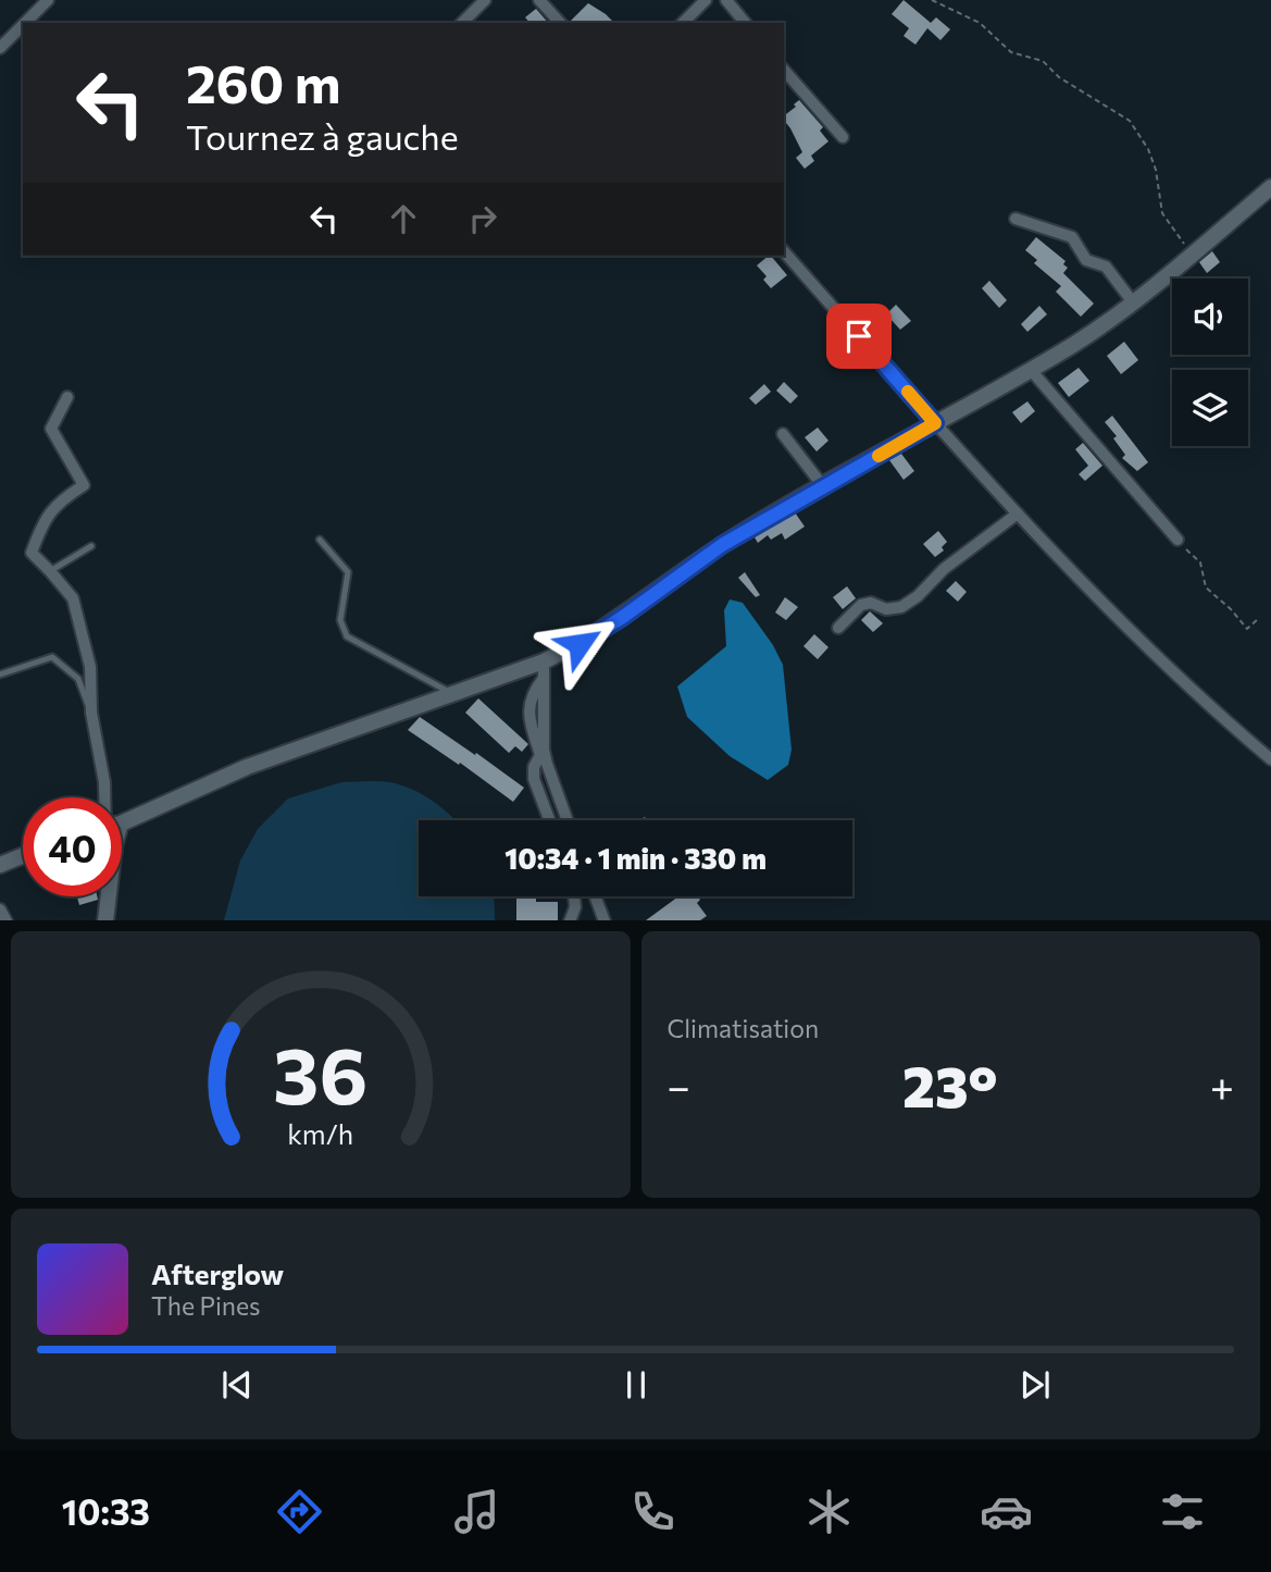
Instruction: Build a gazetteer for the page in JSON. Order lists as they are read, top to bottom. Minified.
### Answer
{"page":{"turn":["260 m","Tournez à gauche"],"limit":"40","trip":"10:34 · 1 min · 330 m","tile":"Climatisation","heat":["−","23°","+"],"song":["Afterglow","The Pines"],"tabs":"10:33","gauge":["36","km/h"]}}
